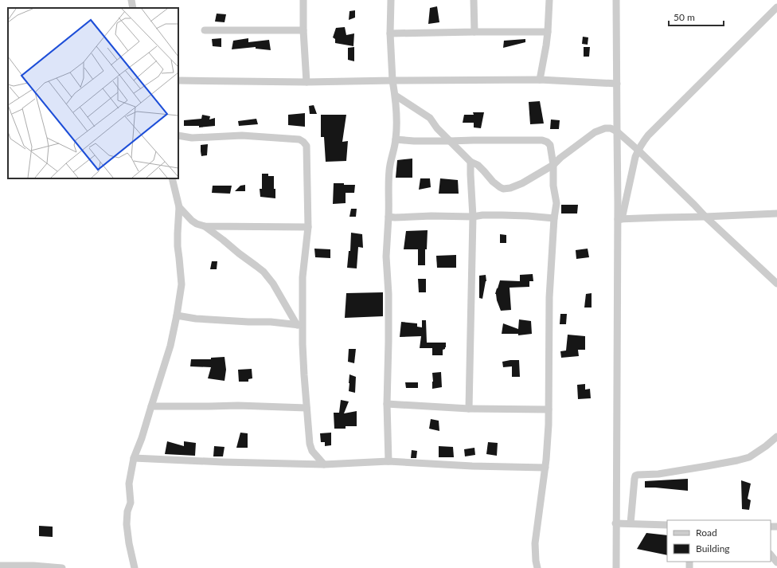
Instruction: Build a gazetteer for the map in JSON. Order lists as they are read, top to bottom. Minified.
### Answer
{"legend":["Road","Building"],"scale_bar":"50 m"}
